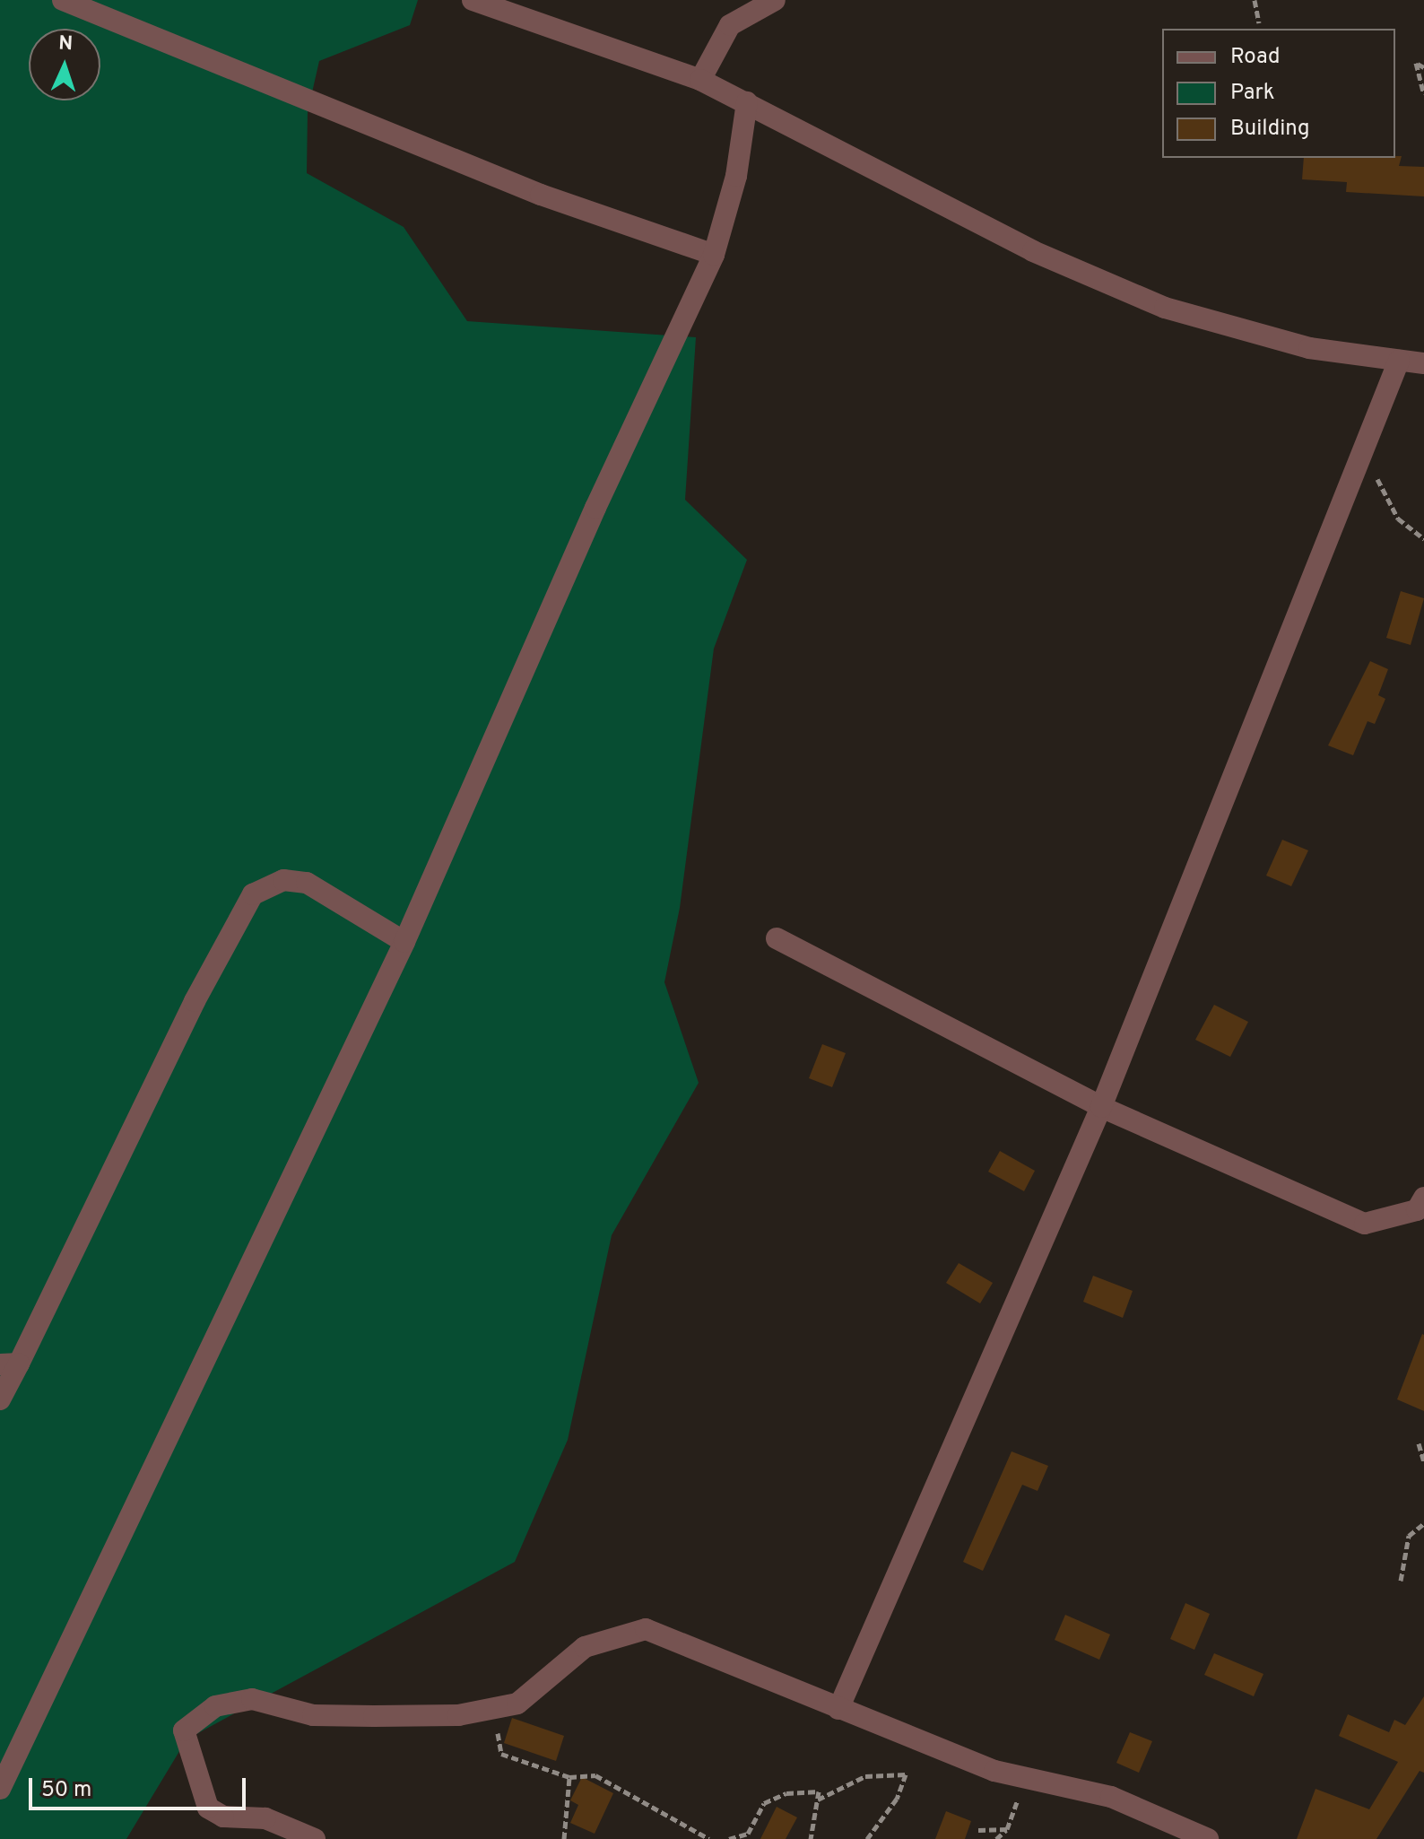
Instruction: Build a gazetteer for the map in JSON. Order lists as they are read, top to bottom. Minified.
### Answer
{"legend":["Road","Park","Building"],"scale_bar":"50 m","north":"top"}
